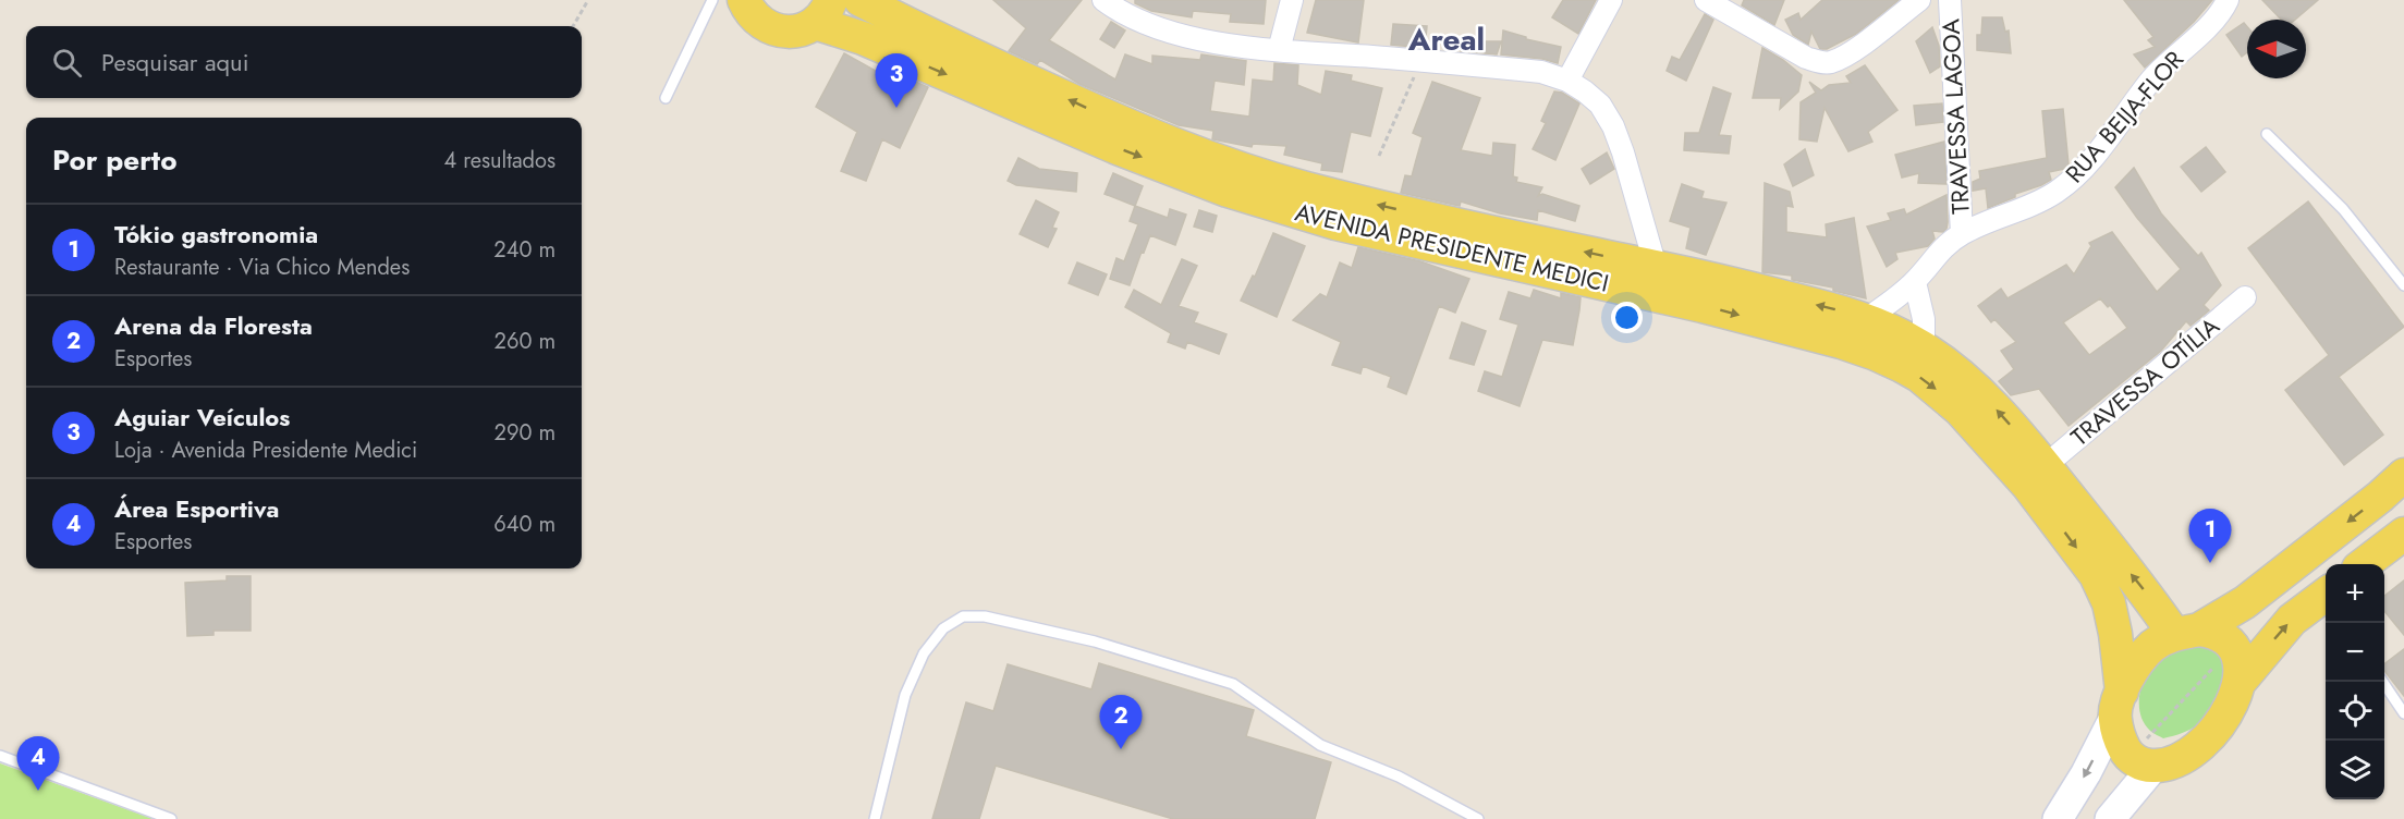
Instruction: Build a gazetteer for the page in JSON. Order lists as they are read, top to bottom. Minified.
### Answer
{"streets":{"main road":["AVENIDA PRESIDENTE MEDICI"],"street":["TRAVESSA LAGOA","RUA BEIJA-FLOR","TRAVESSA OTÍLIA"]},"crossings":[["TRAVESSA LAGOA","RUA BEIJA-FLOR"],["RUA BEIJA-FLOR","AVENIDA PRESIDENTE MEDICI"],["AVENIDA PRESIDENTE MEDICI","TRAVESSA OTÍLIA"]],"districts":["Areal"],"north":"left","page":{"search":"Pesquisar aqui","pins":["3","1","2","4"],"heading":["Por perto","4 resultados"],"list":[{"mark":"1","name":"Tókio gastronomia","note":"Restaurante · Via Chico Mendes","value":"240 m"},{"mark":"2","name":"Arena da Floresta","note":"Esportes","value":"260 m"},{"mark":"3","name":"Aguiar Veículos","note":"Loja · Avenida Presidente Medici","value":"290 m"},{"mark":"4","name":"Área Esportiva","note":"Esportes","value":"640 m"}],"map_buttons":["+","−"]}}
